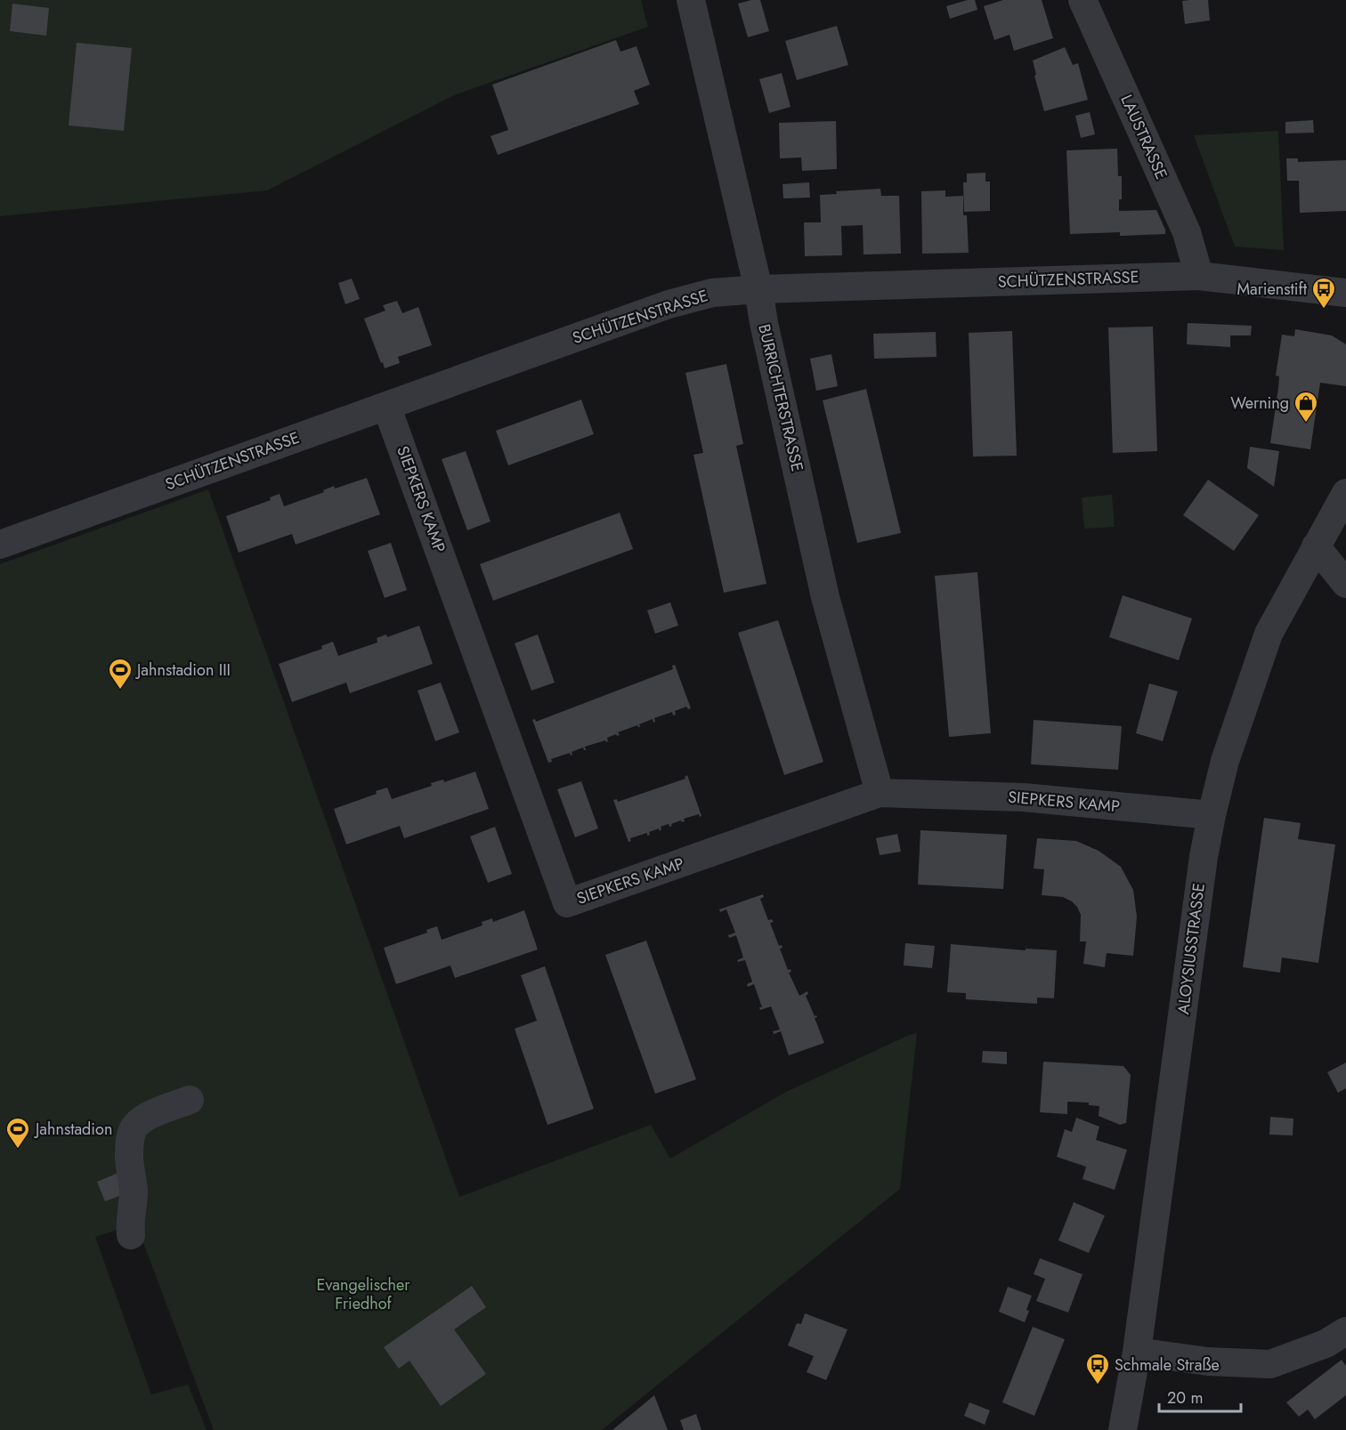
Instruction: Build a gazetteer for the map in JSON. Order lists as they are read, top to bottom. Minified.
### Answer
{"streets":{"street":["LAUSTRASSE","SCHÜTZENSTRASSE","BURRICHTERSTRASSE","SIEPKERS KAMP","ALOYSIUSSTRASSE"]},"crossings":[["LAUSTRASSE","SCHÜTZENSTRASSE"],["SCHÜTZENSTRASSE","BURRICHTERSTRASSE"],["SCHÜTZENSTRASSE","SIEPKERS KAMP"],["BURRICHTERSTRASSE","SIEPKERS KAMP"],["SIEPKERS KAMP","ALOYSIUSSTRASSE"]],"parks":["Evangelischer Friedhof"],"places":{"bus stop":["Marienstift","Schmale Straße"],"shop":["Werning"],"sports":["Jahnstadion III","Jahnstadion"]},"scale_bar":"20 m"}
